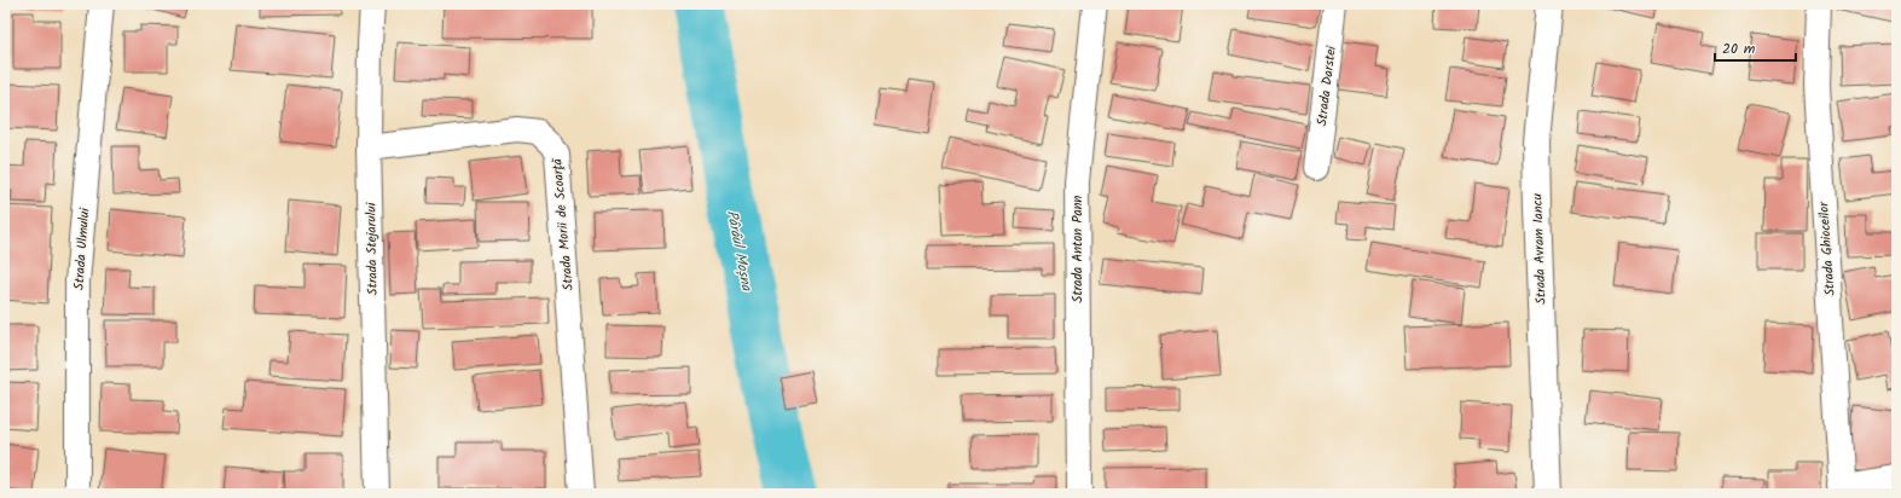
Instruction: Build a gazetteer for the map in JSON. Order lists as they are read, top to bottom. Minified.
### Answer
{"streets":{"main road":["Strada Avram Iancu"],"street":["Strada Darstei","Strada Morii de Scoarţă","Strada Ulmului","Strada Stejarului","Strada Anton Pann","Strada Ghioceilor"]},"crossings":[["Strada Morii de Scoarţă","Strada Stejarului"]],"water":["Pârâul Moșna"],"scale_bar":"20 m"}
